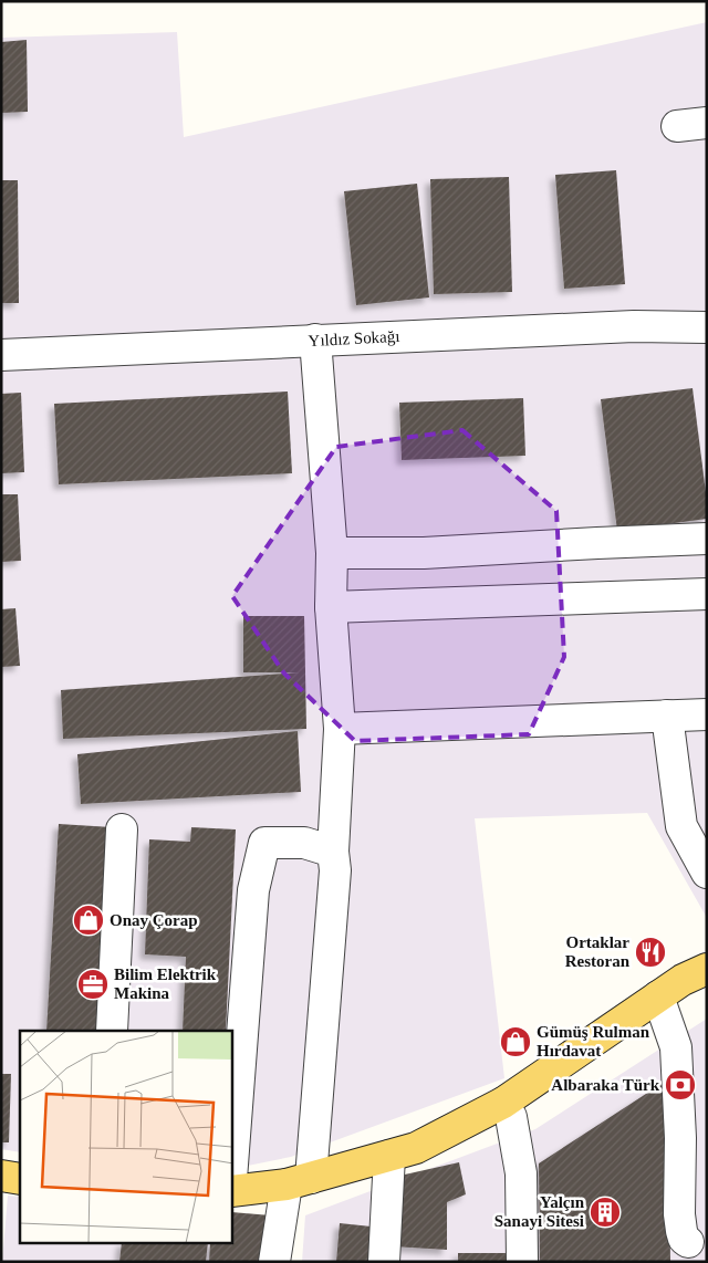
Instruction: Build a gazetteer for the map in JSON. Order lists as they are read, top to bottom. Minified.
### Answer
{"streets":{"street":["Yıldız Sokağı"]},"places":{"shop":["Onay Çorap","Gümüş Rulman Hırdavat"],"restaurant":["Ortaklar Restoran"],"office":["Bilim Elektrik Makina"],"bank":["Albaraka Türk"],"building":["Yalçın Sanayi Sitesi"]}}
